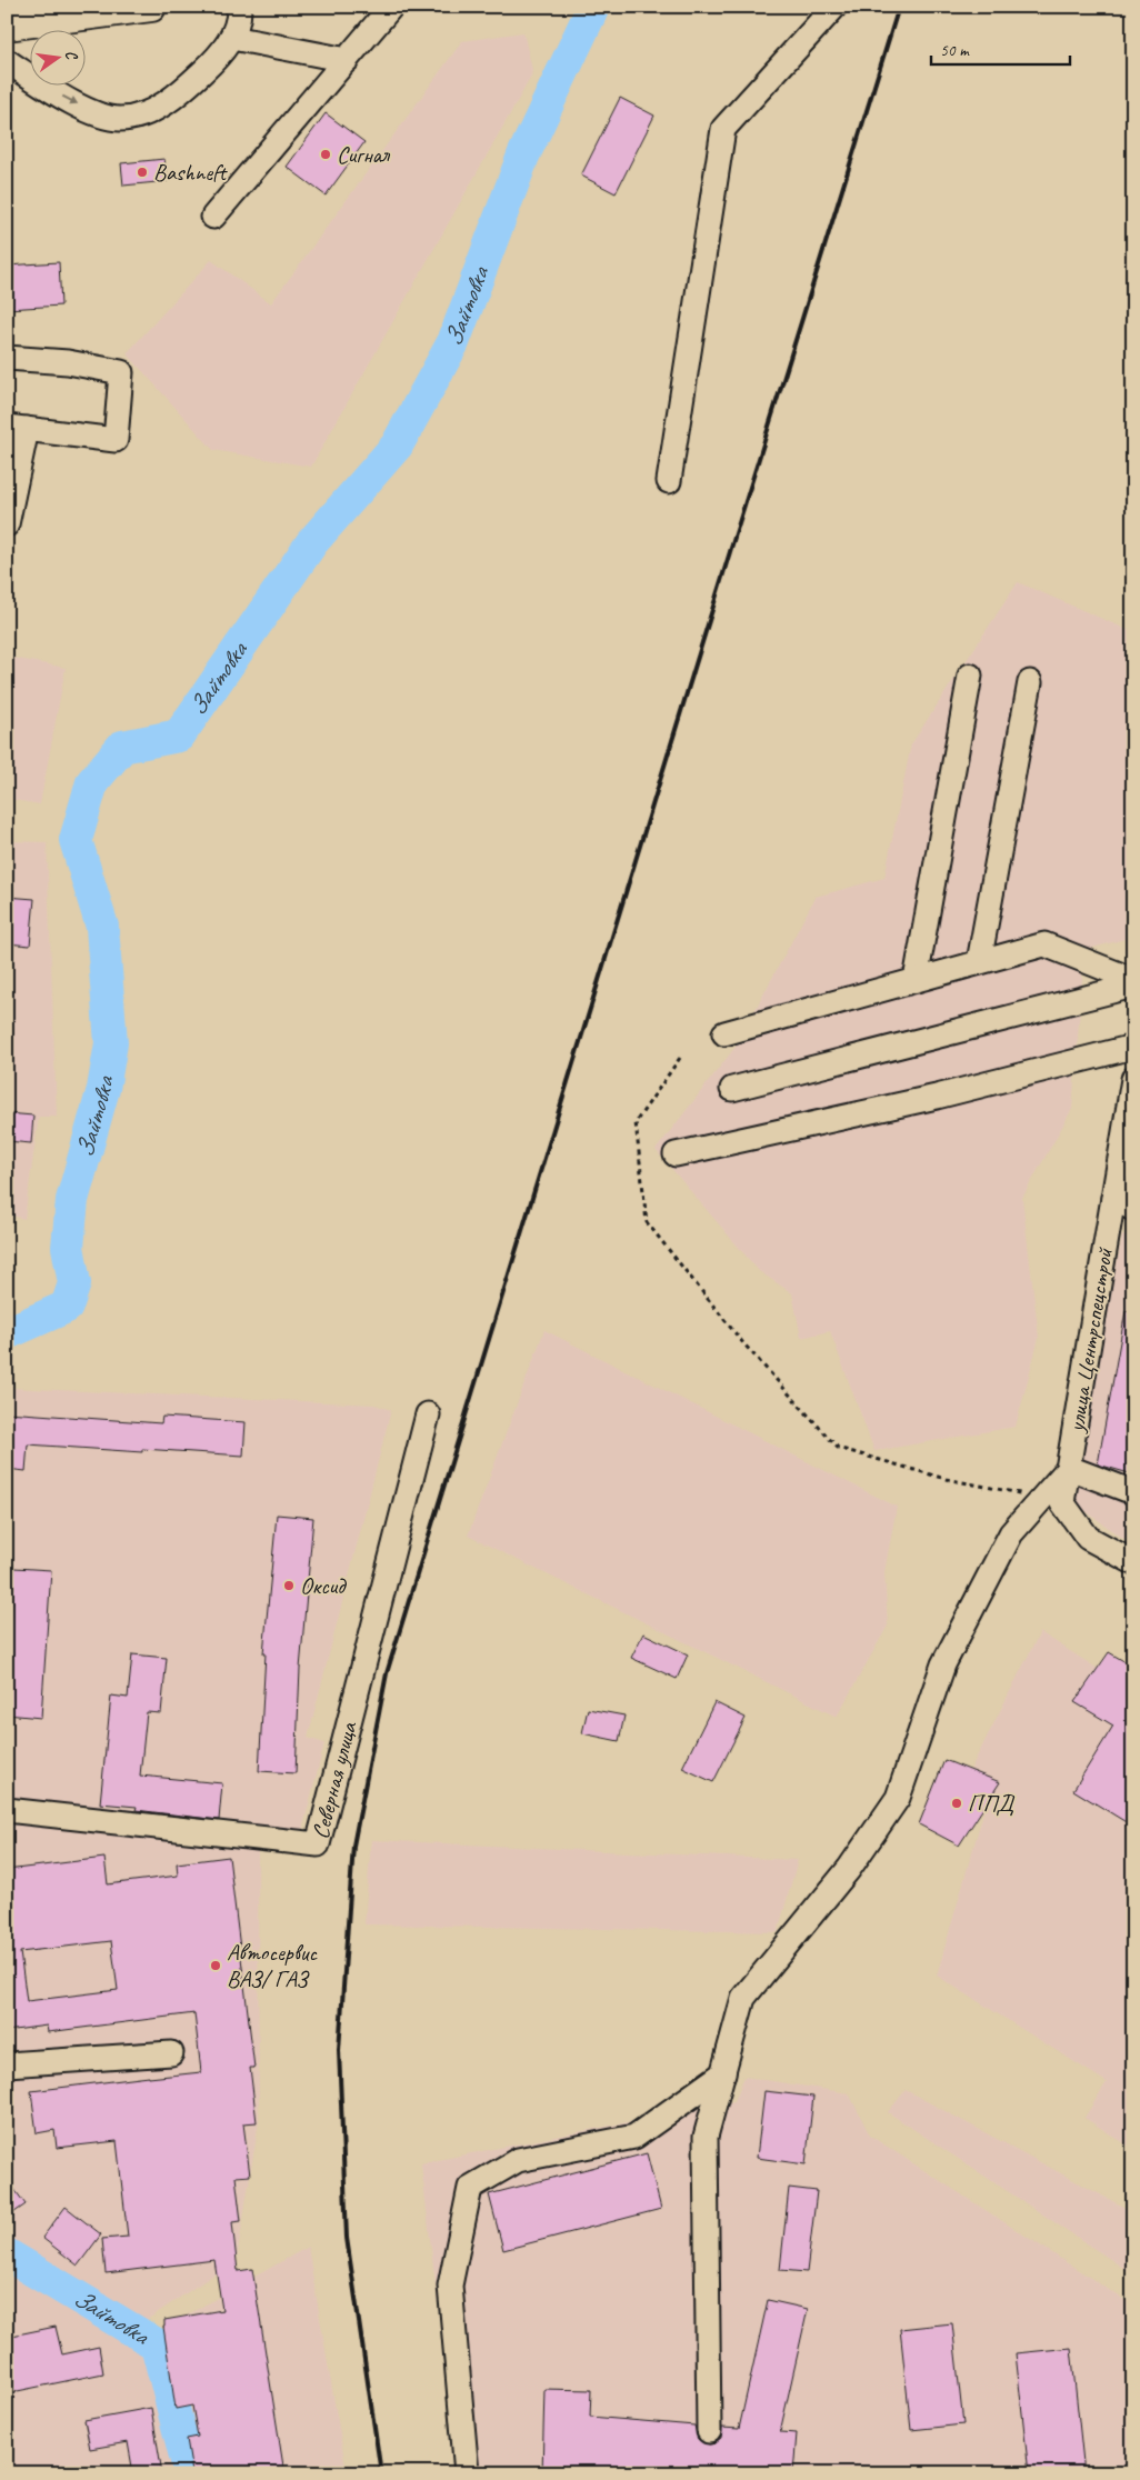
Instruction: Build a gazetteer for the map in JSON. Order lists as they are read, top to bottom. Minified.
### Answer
{"streets":{"street":["улица Центрспецстрой","Северная улица"]},"water":["Зайтовка"],"places":["Сигнал","Bashneft","Оксид","ППД","Автосервис ВАЗ/ ГАЗ"],"scale_bar":"50 m","north":"right"}
